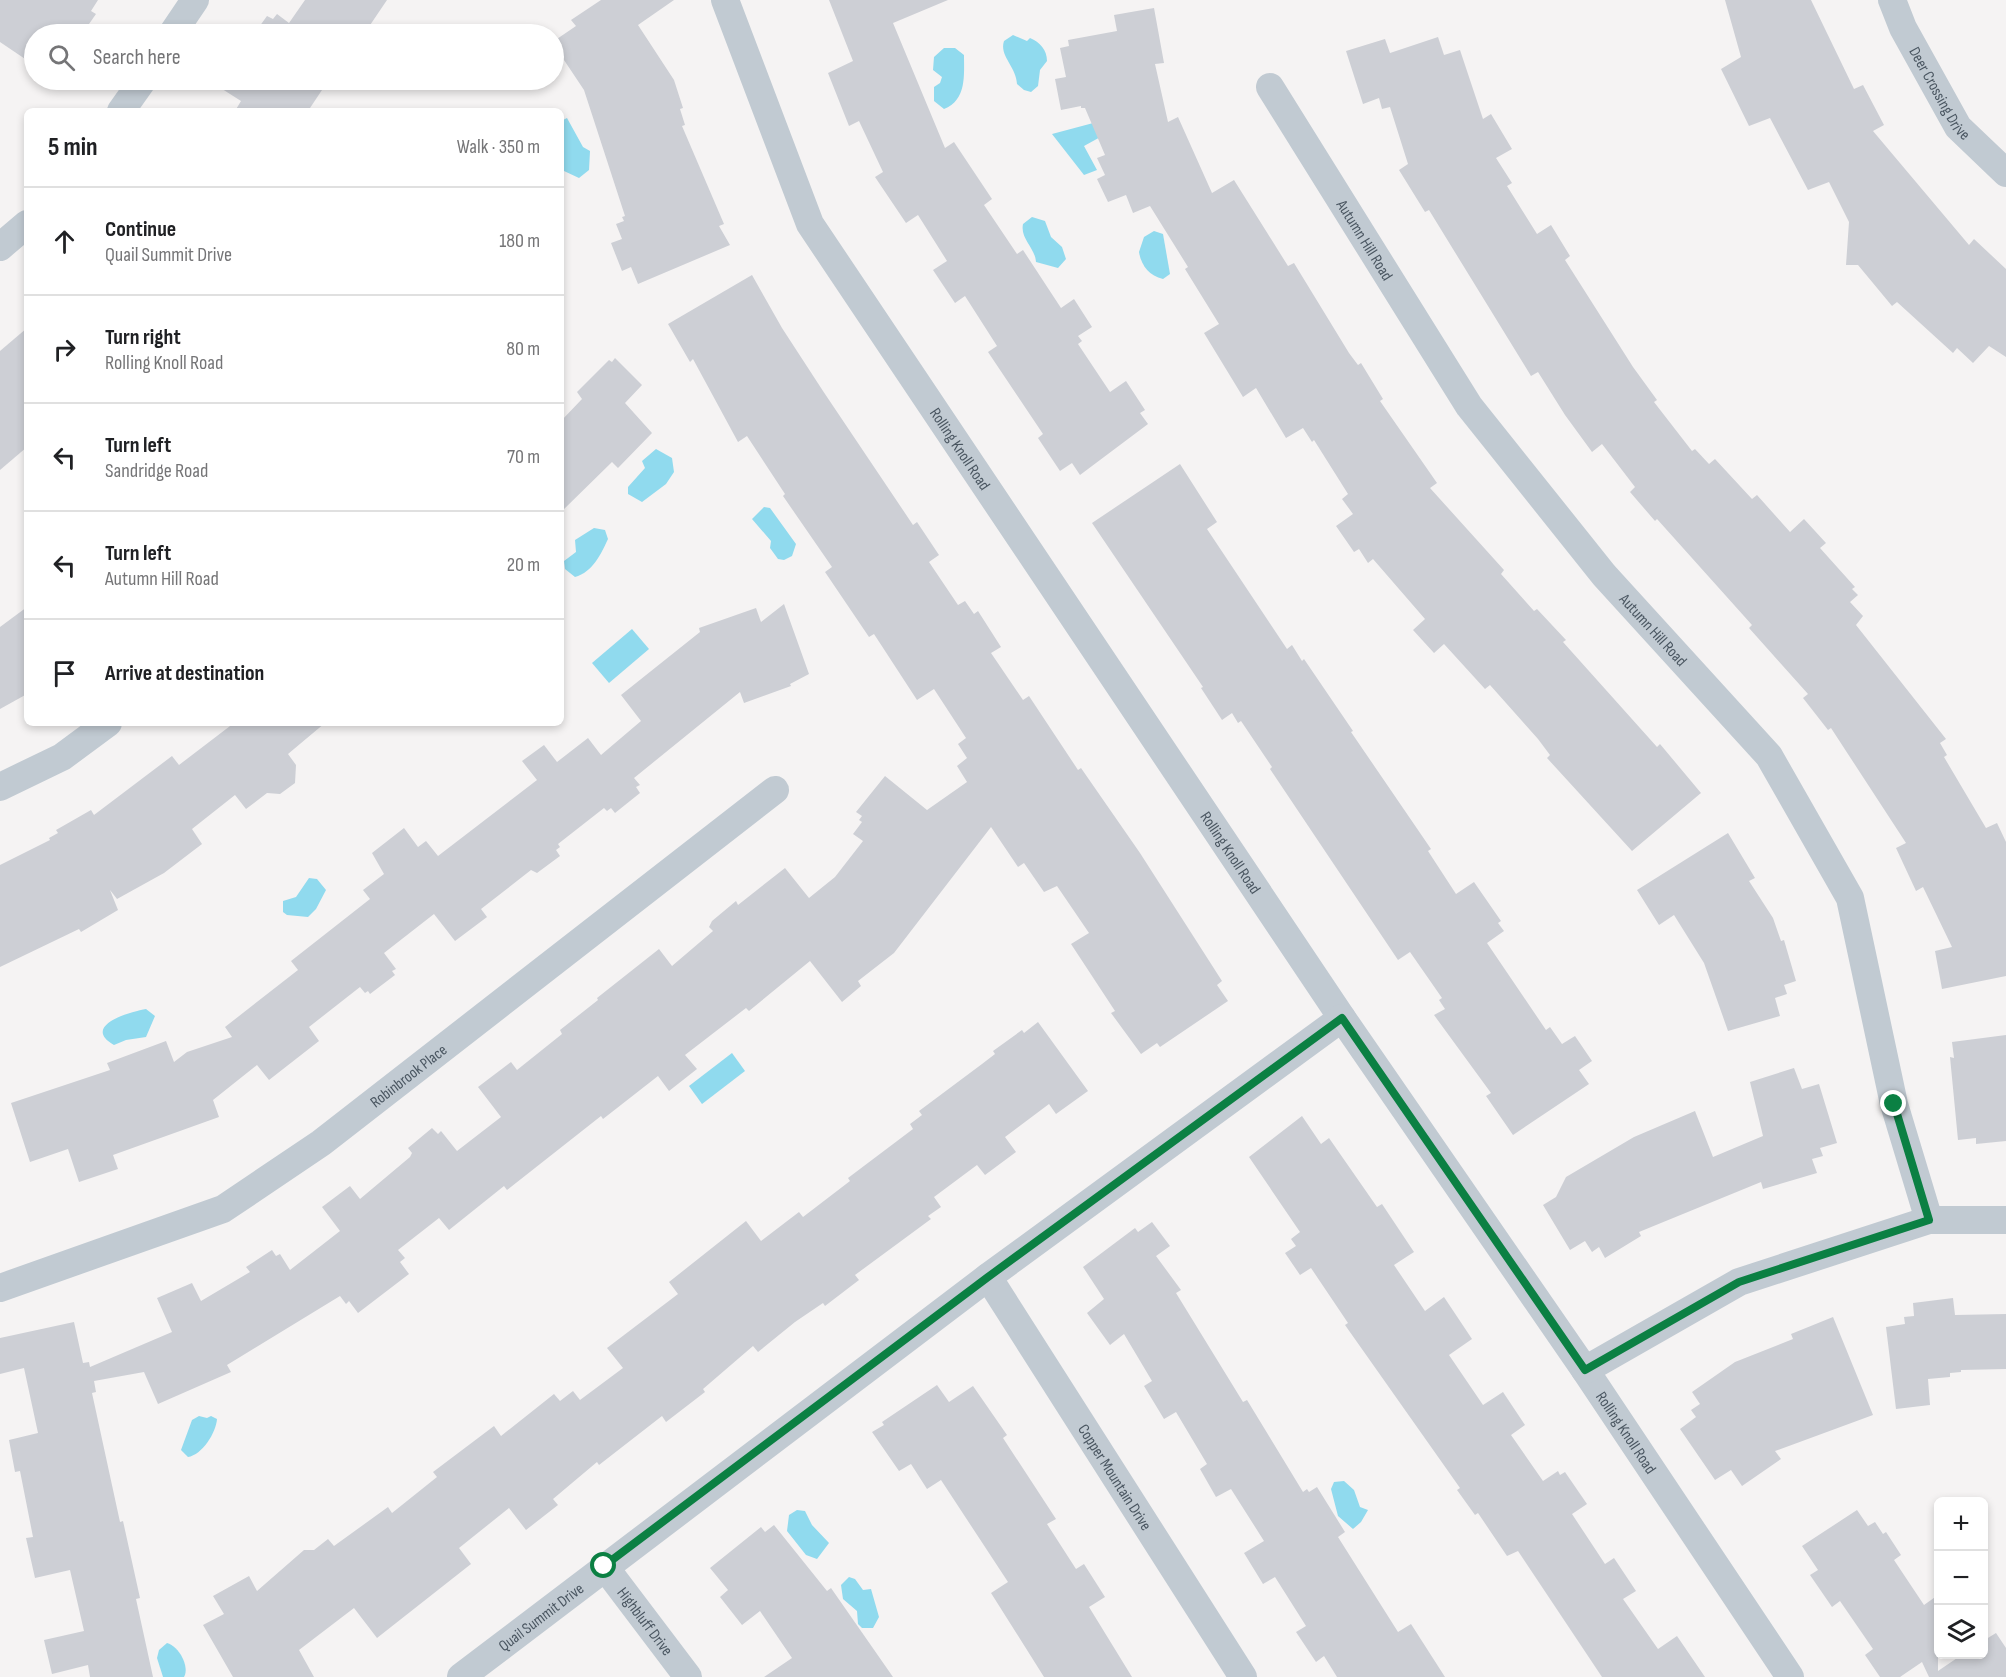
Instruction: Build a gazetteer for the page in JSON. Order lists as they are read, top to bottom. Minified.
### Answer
{"streets":{"street":["Deer Crossing Drive","Autumn Hill Road","Rolling Knoll Road","Robinbrook Place","Copper Mountain Drive","Quail Summit Drive","Highbluff Drive"]},"crossings":[["Rolling Knoll Road","Quail Summit Drive"],["Copper Mountain Drive","Quail Summit Drive"],["Quail Summit Drive","Highbluff Drive"]],"page":{"search":"Search here","heading":["5 min","Walk · 350 m"],"list":[["Continue","Quail Summit Drive","180 m"],["Turn right","Rolling Knoll Road","80 m"],["Turn left","Sandridge Road","70 m"],["Turn left","Autumn Hill Road","20 m"],"Arrive at destination"],"map_buttons":["+","−"]}}
